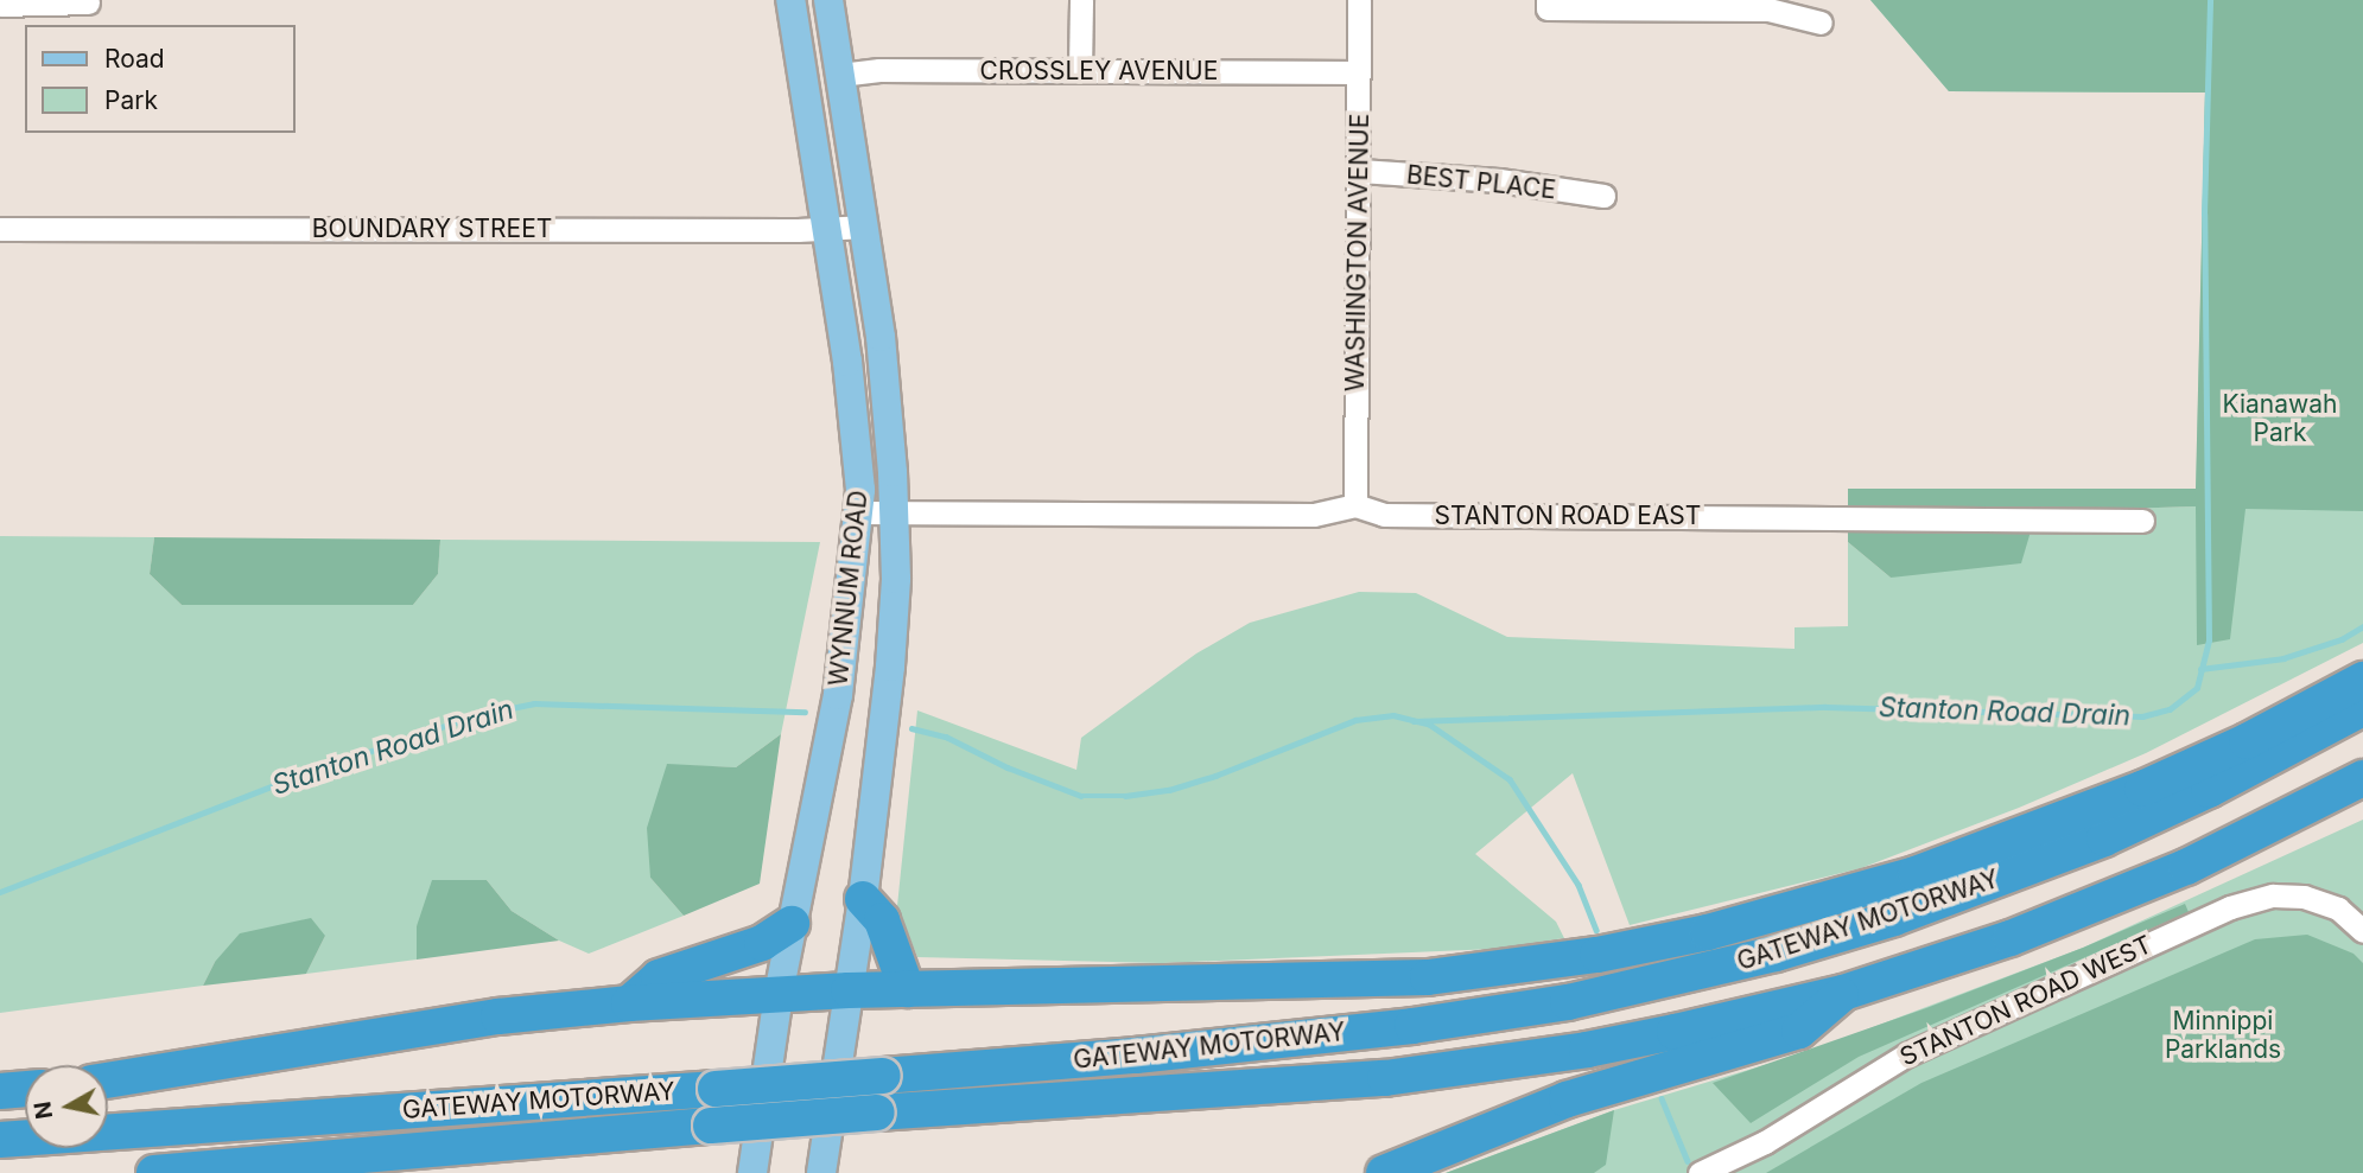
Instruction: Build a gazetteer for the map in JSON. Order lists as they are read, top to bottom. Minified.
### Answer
{"streets":{"highway":["GATEWAY MOTORWAY"],"main road":["WYNNUM ROAD"],"street":["CROSSLEY AVENUE","BEST PLACE","BOUNDARY STREET","WASHINGTON AVENUE","STANTON ROAD EAST","STANTON ROAD WEST"]},"crossings":[["CROSSLEY AVENUE","WASHINGTON AVENUE"],["CROSSLEY AVENUE","WYNNUM ROAD"],["BEST PLACE","WASHINGTON AVENUE"],["BOUNDARY STREET","WYNNUM ROAD"],["WASHINGTON AVENUE","STANTON ROAD EAST"],["STANTON ROAD EAST","WYNNUM ROAD"]],"water":["Stanton Road Drain"],"parks":["Kianawah Park","Minnippi Parklands"],"legend":["Road","Park"],"north":"left"}
